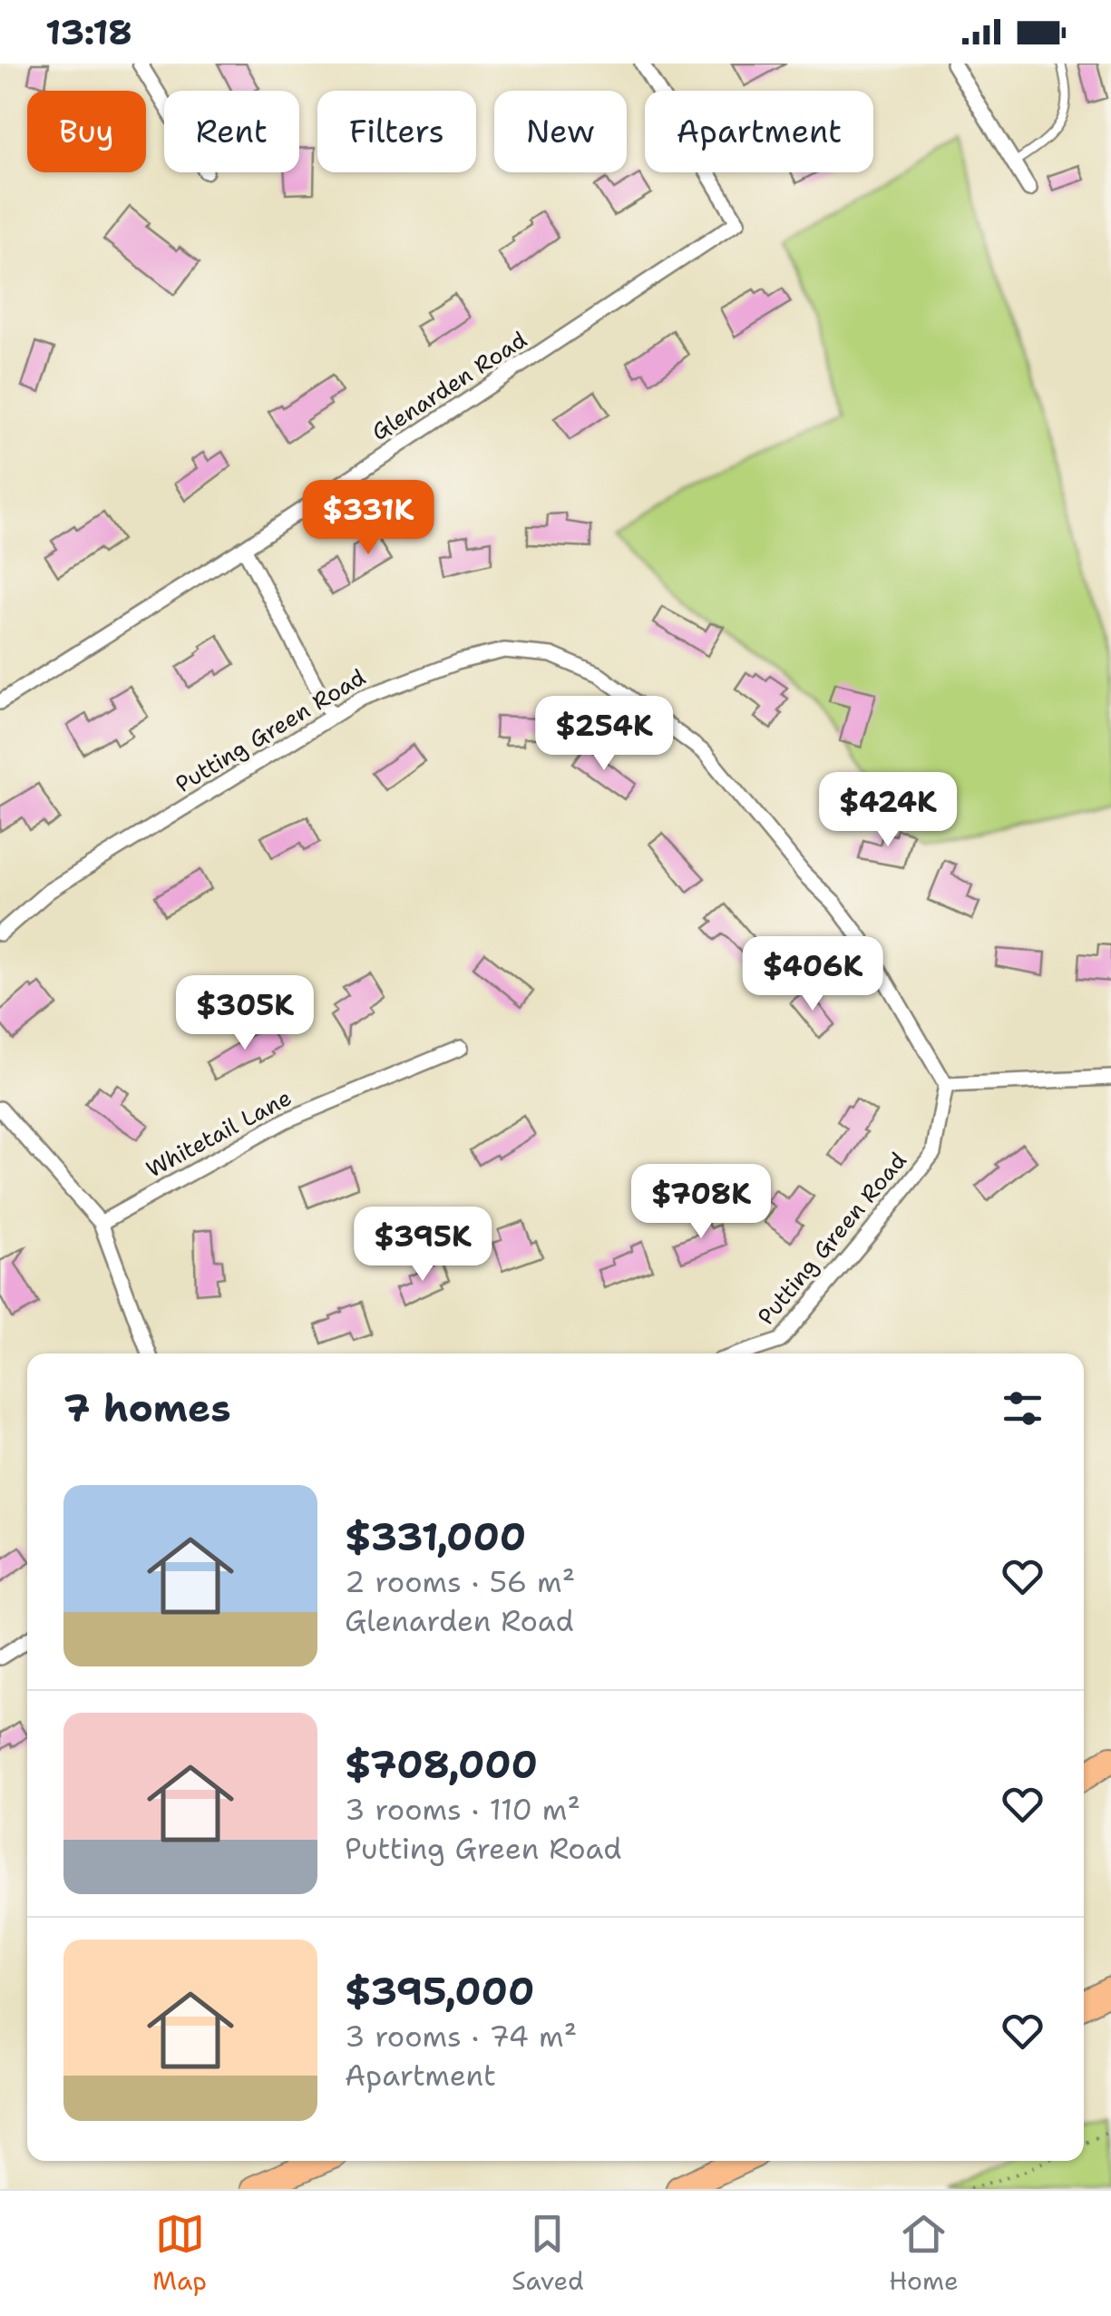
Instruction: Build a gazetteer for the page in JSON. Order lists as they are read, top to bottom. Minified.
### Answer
{"streets":{"street":["Glenarden Road","Putting Green Road","Whitetail Lane"]},"page":{"status":"13:18","chip":["Buy","Rent","Filters","New","Apartment"],"price":["$331K","$254K","$424K","$406K","$305K","$708K","$395K"],"heading":"7 homes","list":[{"name":"$331,000","note":"2 rooms · 56 m² · Glenarden Road"},{"name":"$708,000","note":"3 rooms · 110 m² · Putting Green Road"},{"name":"$395,000","note":"3 rooms · 74 m² · Apartment"}],"tabs":["Map","Saved","Home"]}}
